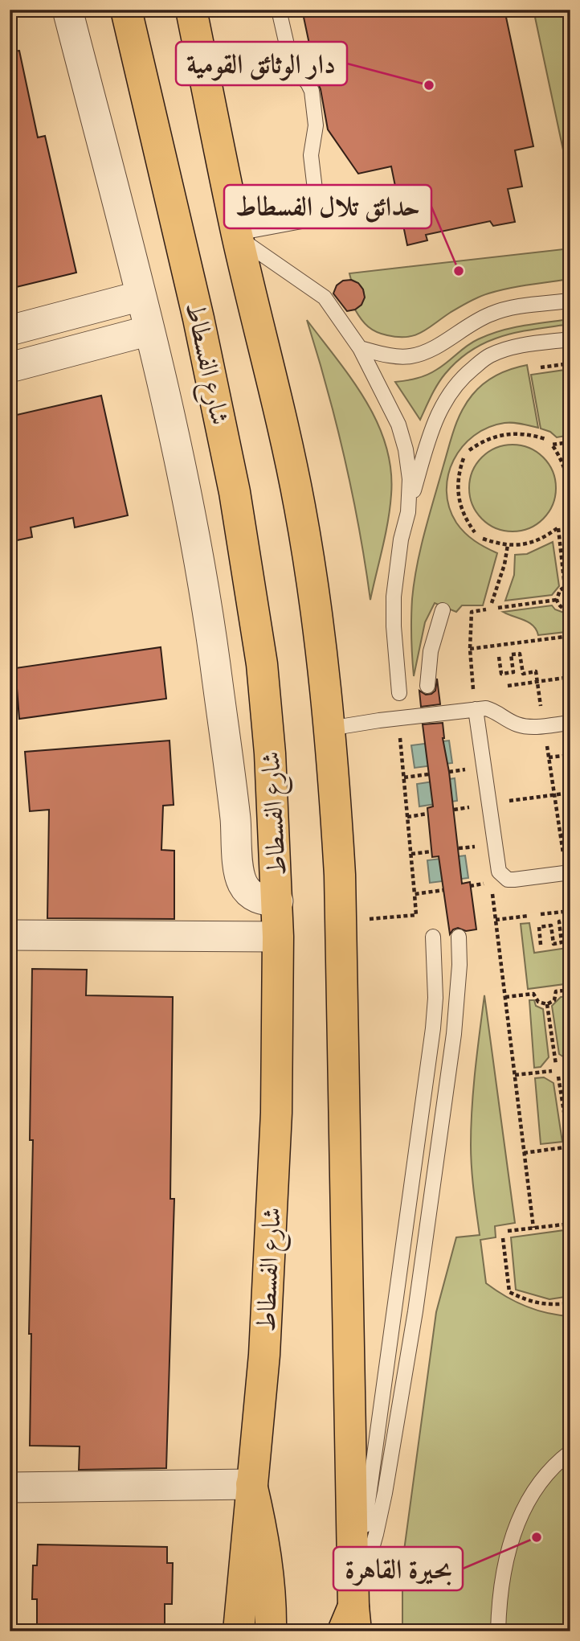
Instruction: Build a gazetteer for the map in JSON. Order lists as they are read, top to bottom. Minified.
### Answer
{"streets":{"main road":["شارع الفسطاط"]},"places":["دار الوثائق القومية","حدائق تلال الفسطاط","بحيرة القاهرة"]}
